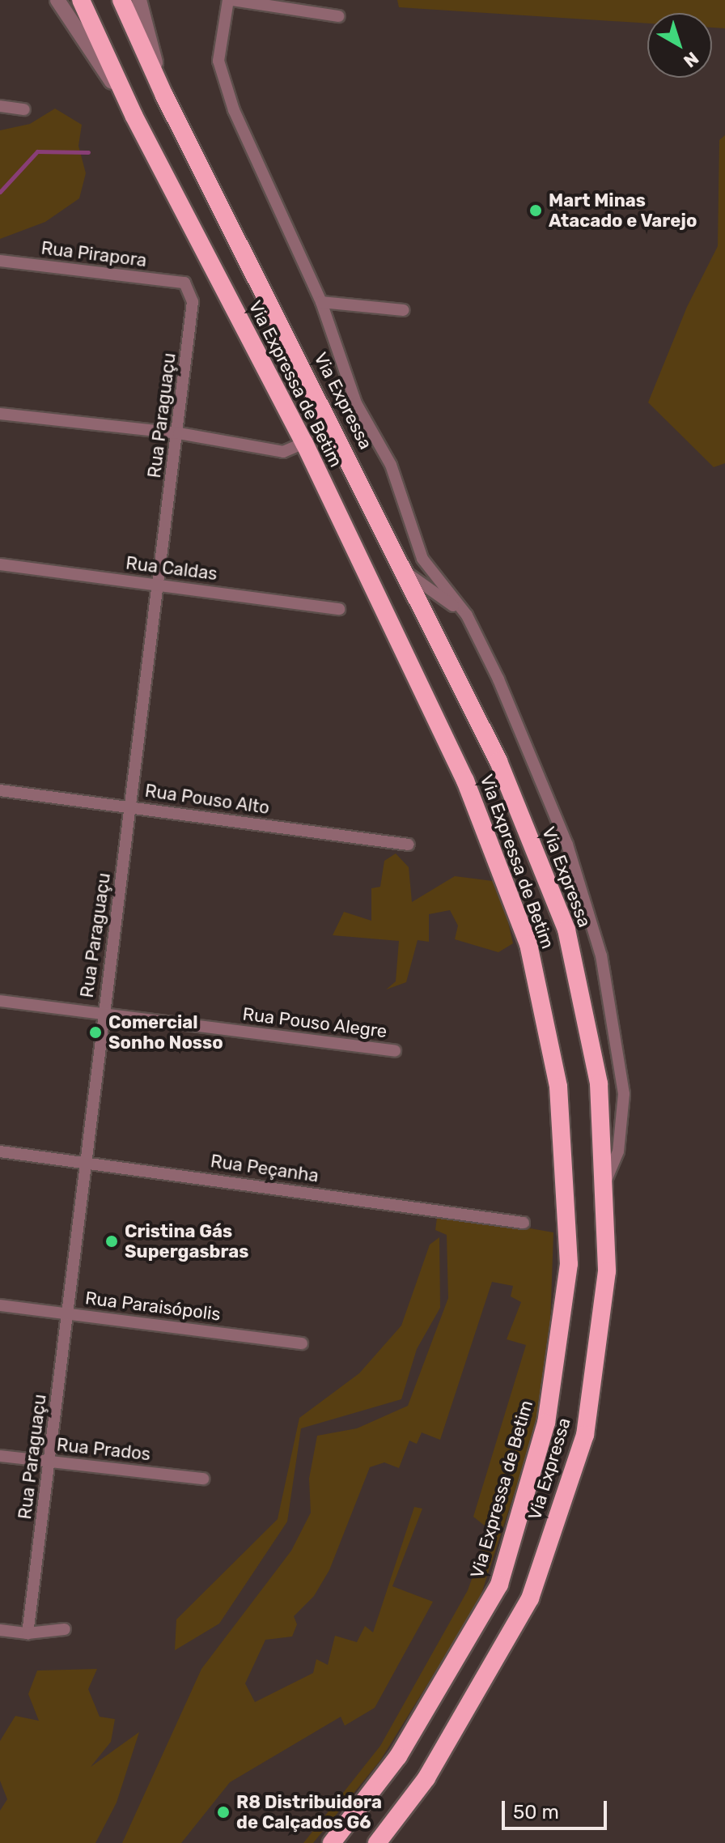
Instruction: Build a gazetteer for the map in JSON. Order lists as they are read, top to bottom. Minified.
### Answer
{"streets":{"highway":["Via Expressa de Betim","Via Expressa"],"street":["Rua Pirapora","Rua Paraguaçu","Rua Caldas","Rua Pouso Alto","Rua Pouso Alegre","Rua Peçanha","Rua Paraisópolis","Rua Prados"]},"crossings":[["Rua Pirapora","Rua Paraguaçu"],["Rua Paraguaçu","Rua Caldas"],["Rua Paraguaçu","Rua Pouso Alto"],["Rua Paraguaçu","Rua Pouso Alegre"],["Rua Paraguaçu","Rua Peçanha"],["Rua Paraguaçu","Rua Paraisópolis"],["Rua Paraguaçu","Rua Prados"]],"places":["Mart Minas Atacado e Varejo","Comercial Sonho Nosso","Cristina Gás Supergasbras","R8 Distribuidora de Calçados G6"],"scale_bar":"50 m","north":"bottom right"}
